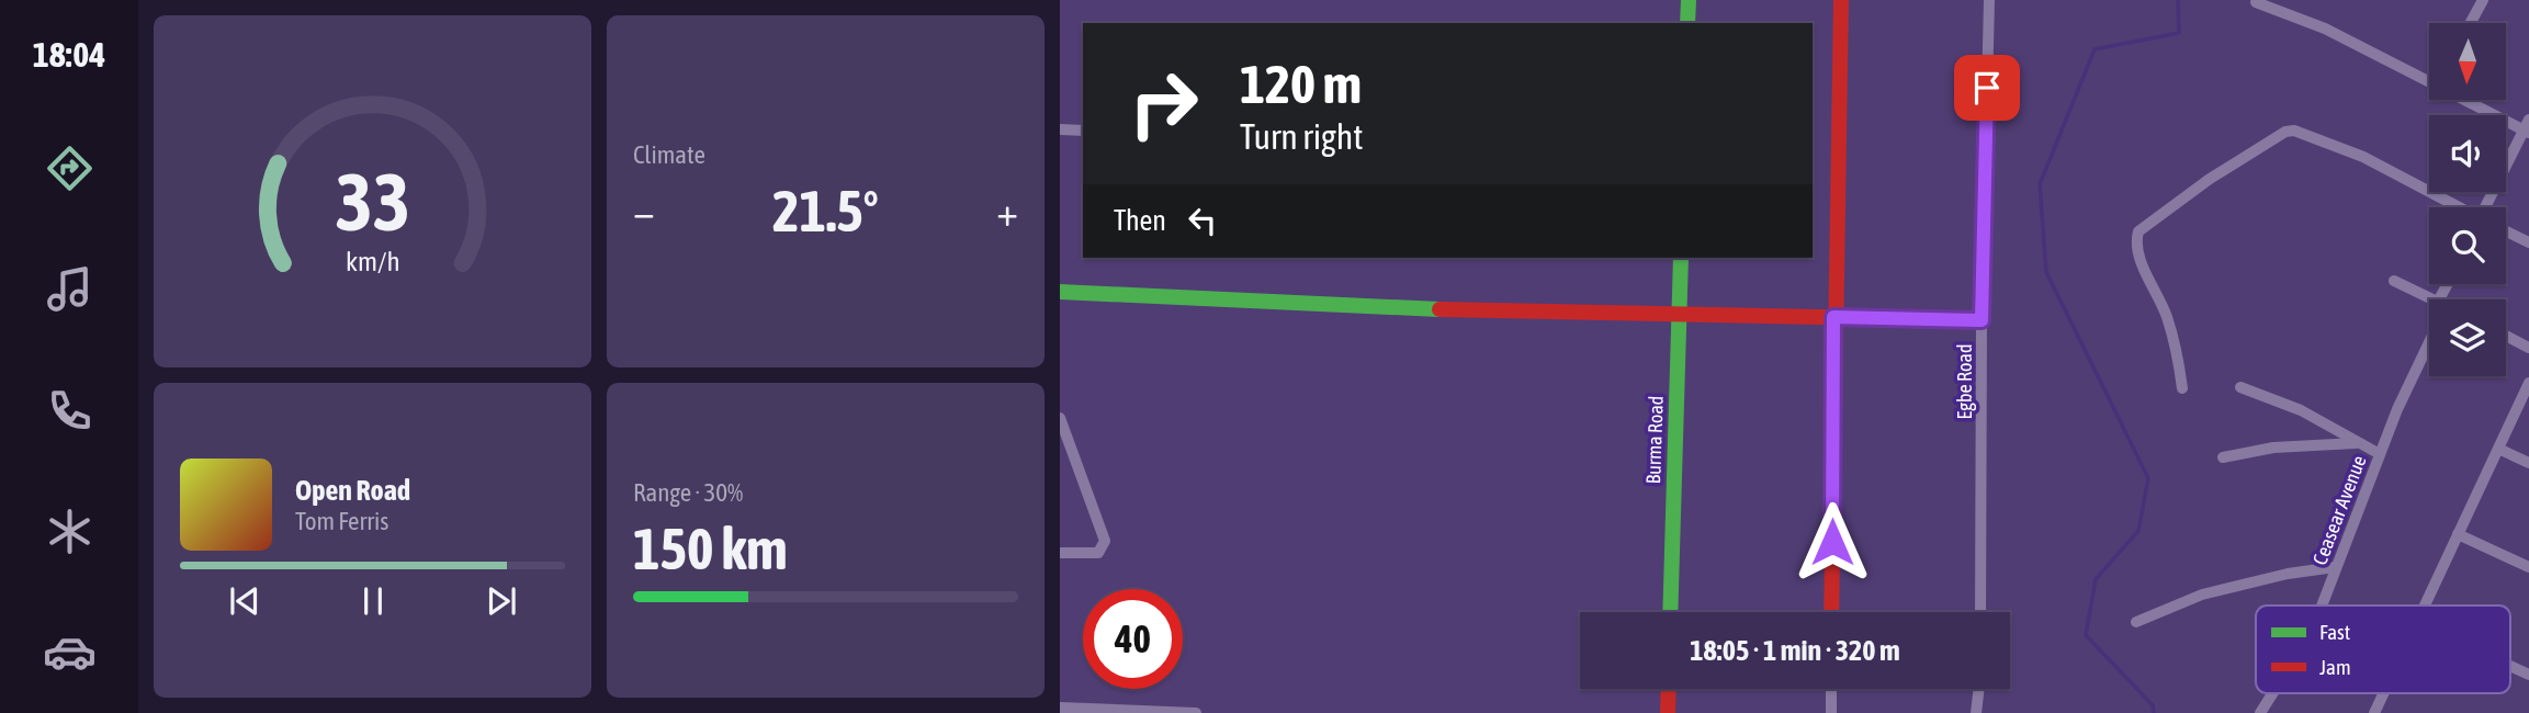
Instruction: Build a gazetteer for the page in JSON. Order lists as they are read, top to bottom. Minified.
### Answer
{"streets":{"street":["Egbe Road","Burma Road","Ceasear Avenue"]},"legend":["Fast","Jam"],"north":"bottom","page":{"tabs":"18:04","tile":["Climate",["Range · 30%","150 km"]],"turn":["120 m","Turn right"],"heat":["−","21.5°","+"],"then":"Then","song":["Open Road","Tom Ferris"],"limit":"40","trip":"18:05 · 1 min · 320 m","gauge":["33","km/h"]}}
